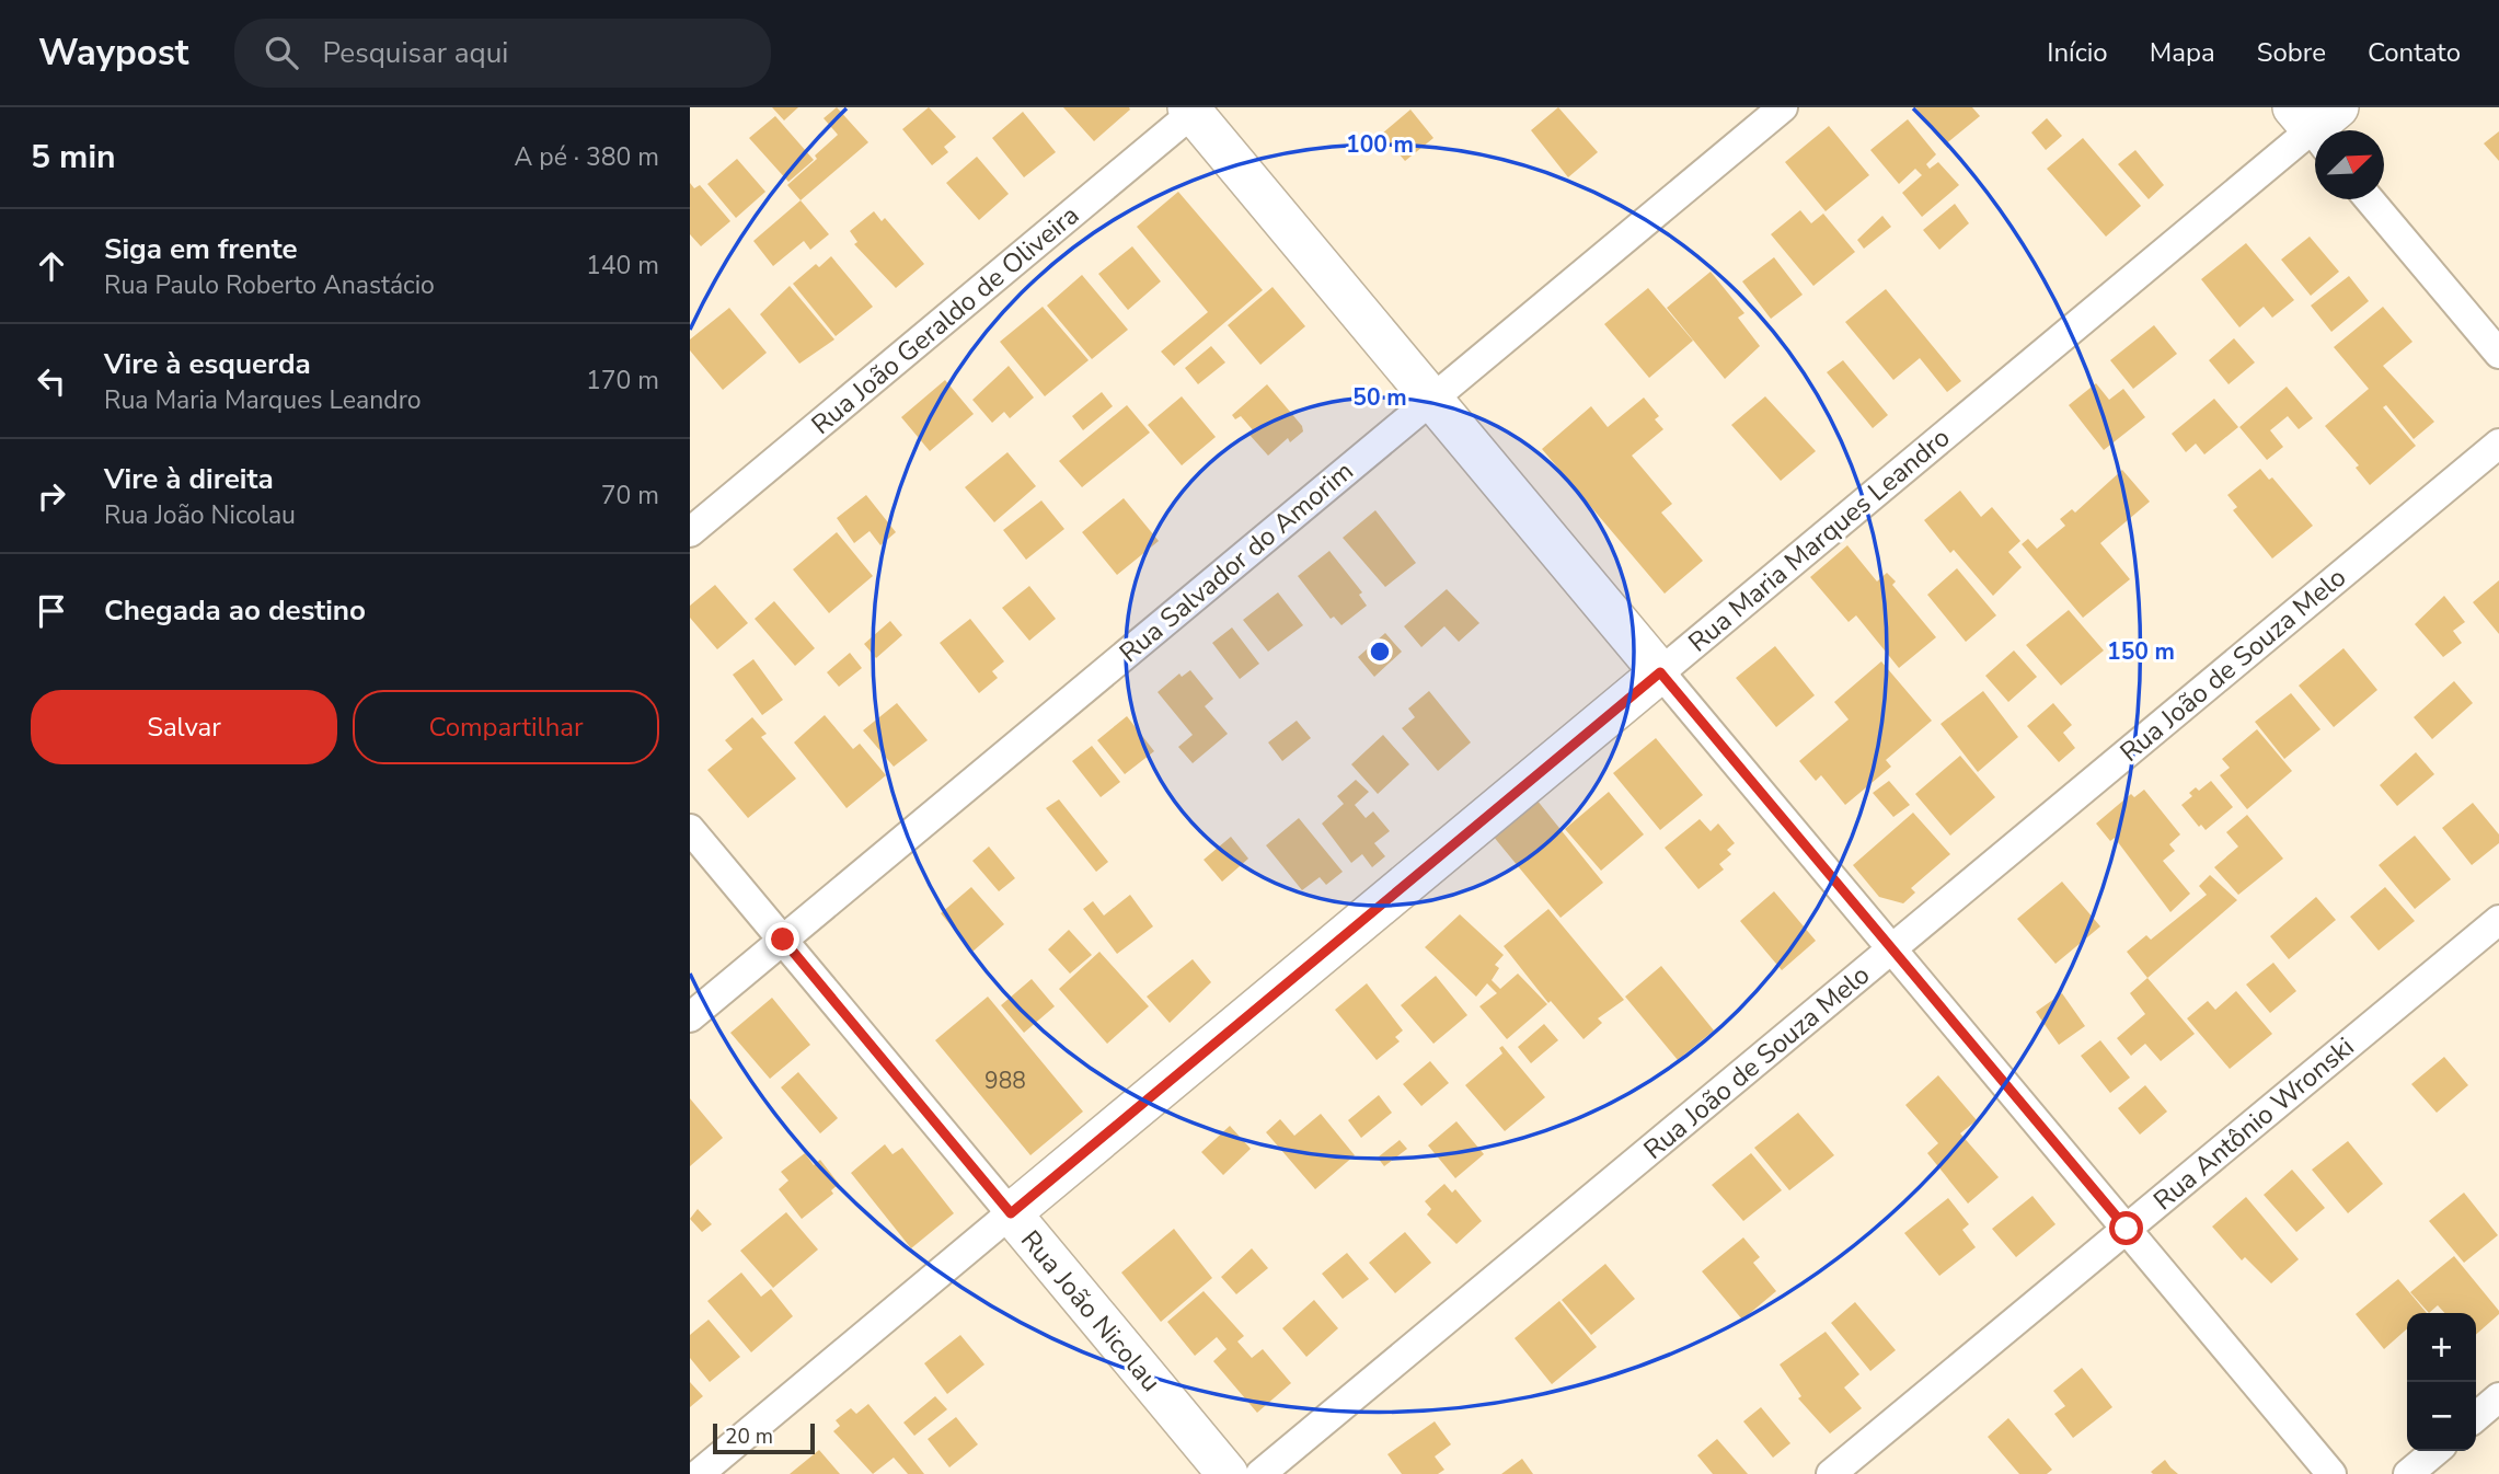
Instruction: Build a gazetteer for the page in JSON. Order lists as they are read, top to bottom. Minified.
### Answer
{"streets":{"street":["Rua João Geraldo de Oliveira","Rua Maria Marques Leandro","Rua Salvador do Amorim","Rua João de Souza Melo","Rua Antônio Wronski","Rua João Nicolau"]},"crossings":[["Rua Maria Marques Leandro","Rua João Nicolau"],["Rua Salvador do Amorim","Rua João Nicolau"]],"house_numbers":["988"],"scale_bar":"20 m","north":"top right","page":{"header":"Waypost","search":"Pesquisar aqui","nav":["Início","Mapa","Sobre","Contato"],"heading":["5 min","A pé · 380 m"],"list":[["Siga em frente","Rua Paulo Roberto Anastácio","140 m"],["Vire à esquerda","Rua Maria Marques Leandro","170 m"],["Vire à direita","Rua João Nicolau","70 m"],"Chegada ao destino"],"buttons":["Salvar","Compartilhar"],"map_buttons":["+","−"],"scale":"20 m"},"rings":["100 m","50 m","150 m"]}
